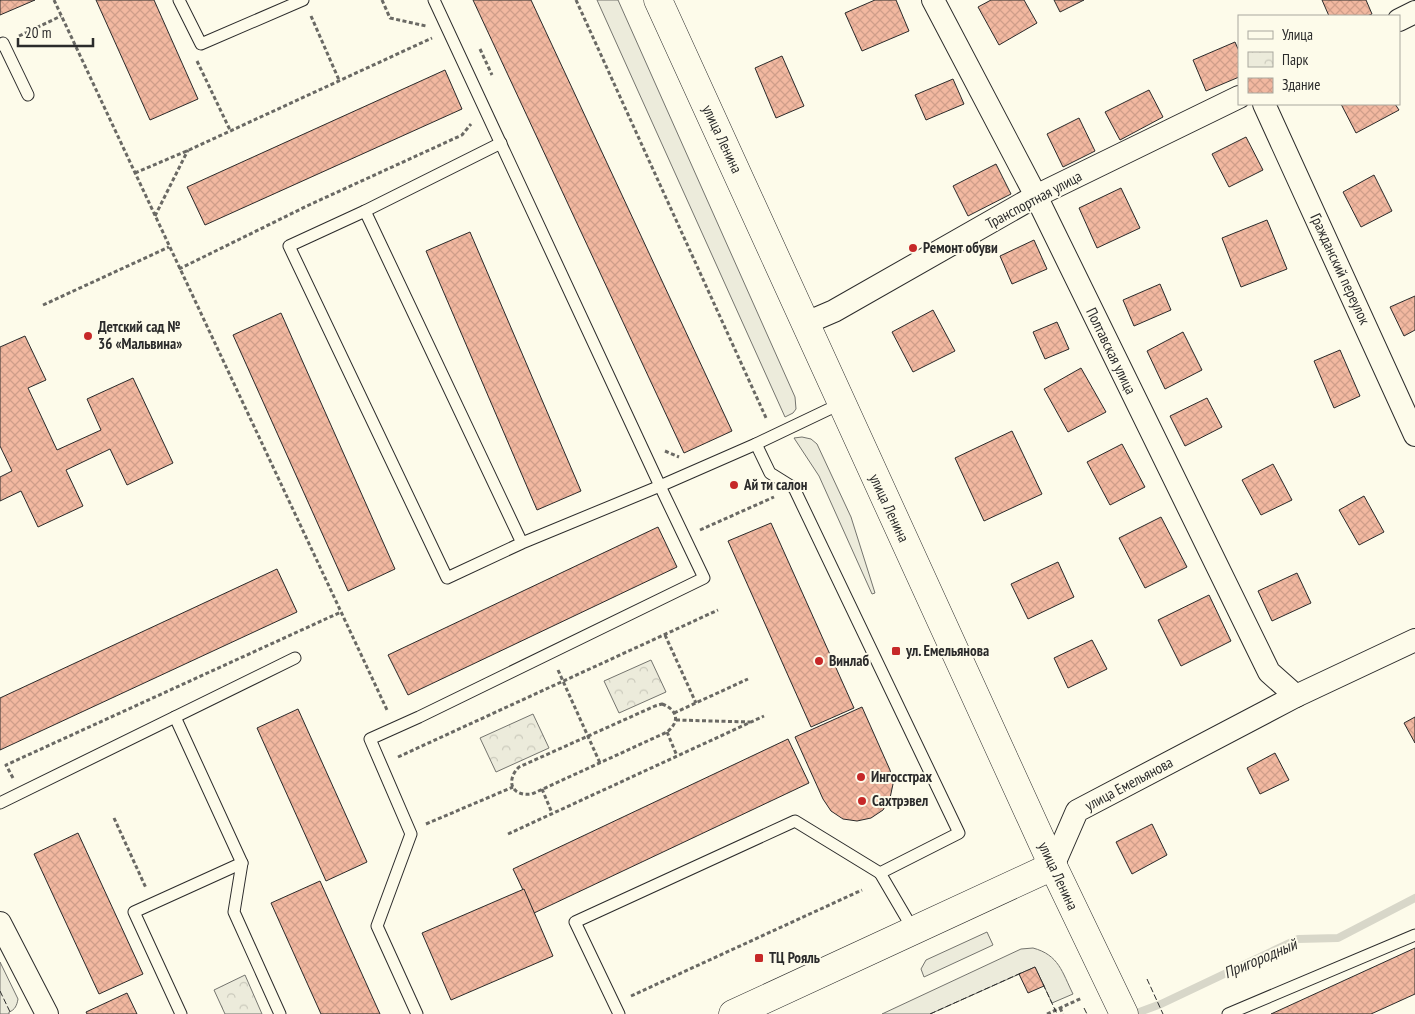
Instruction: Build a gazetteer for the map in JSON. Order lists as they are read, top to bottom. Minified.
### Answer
{"streets":{"main road":["улица Ленина"],"street":["Транспортная улица","Гражданский переулок","Полтавская улица","улица Емельянова"]},"crossings":[["улица Ленина","Транспортная улица"],["улица Ленина","улица Емельянова"],["Транспортная улица","Полтавская улица"],["Полтавская улица","улица Емельянова"]],"water":["Пригородный"],"places":{"other":["Ремонт обуви","Детский сад № 36 «Мальвина»","Ай ти салон","Винлаб","Ингосстрах","Сахтрэвел"],"transit":["ул. Емельянова","ТЦ Рояль"]},"legend":["Улица","Парк","Здание"],"scale_bar":"20 m"}
